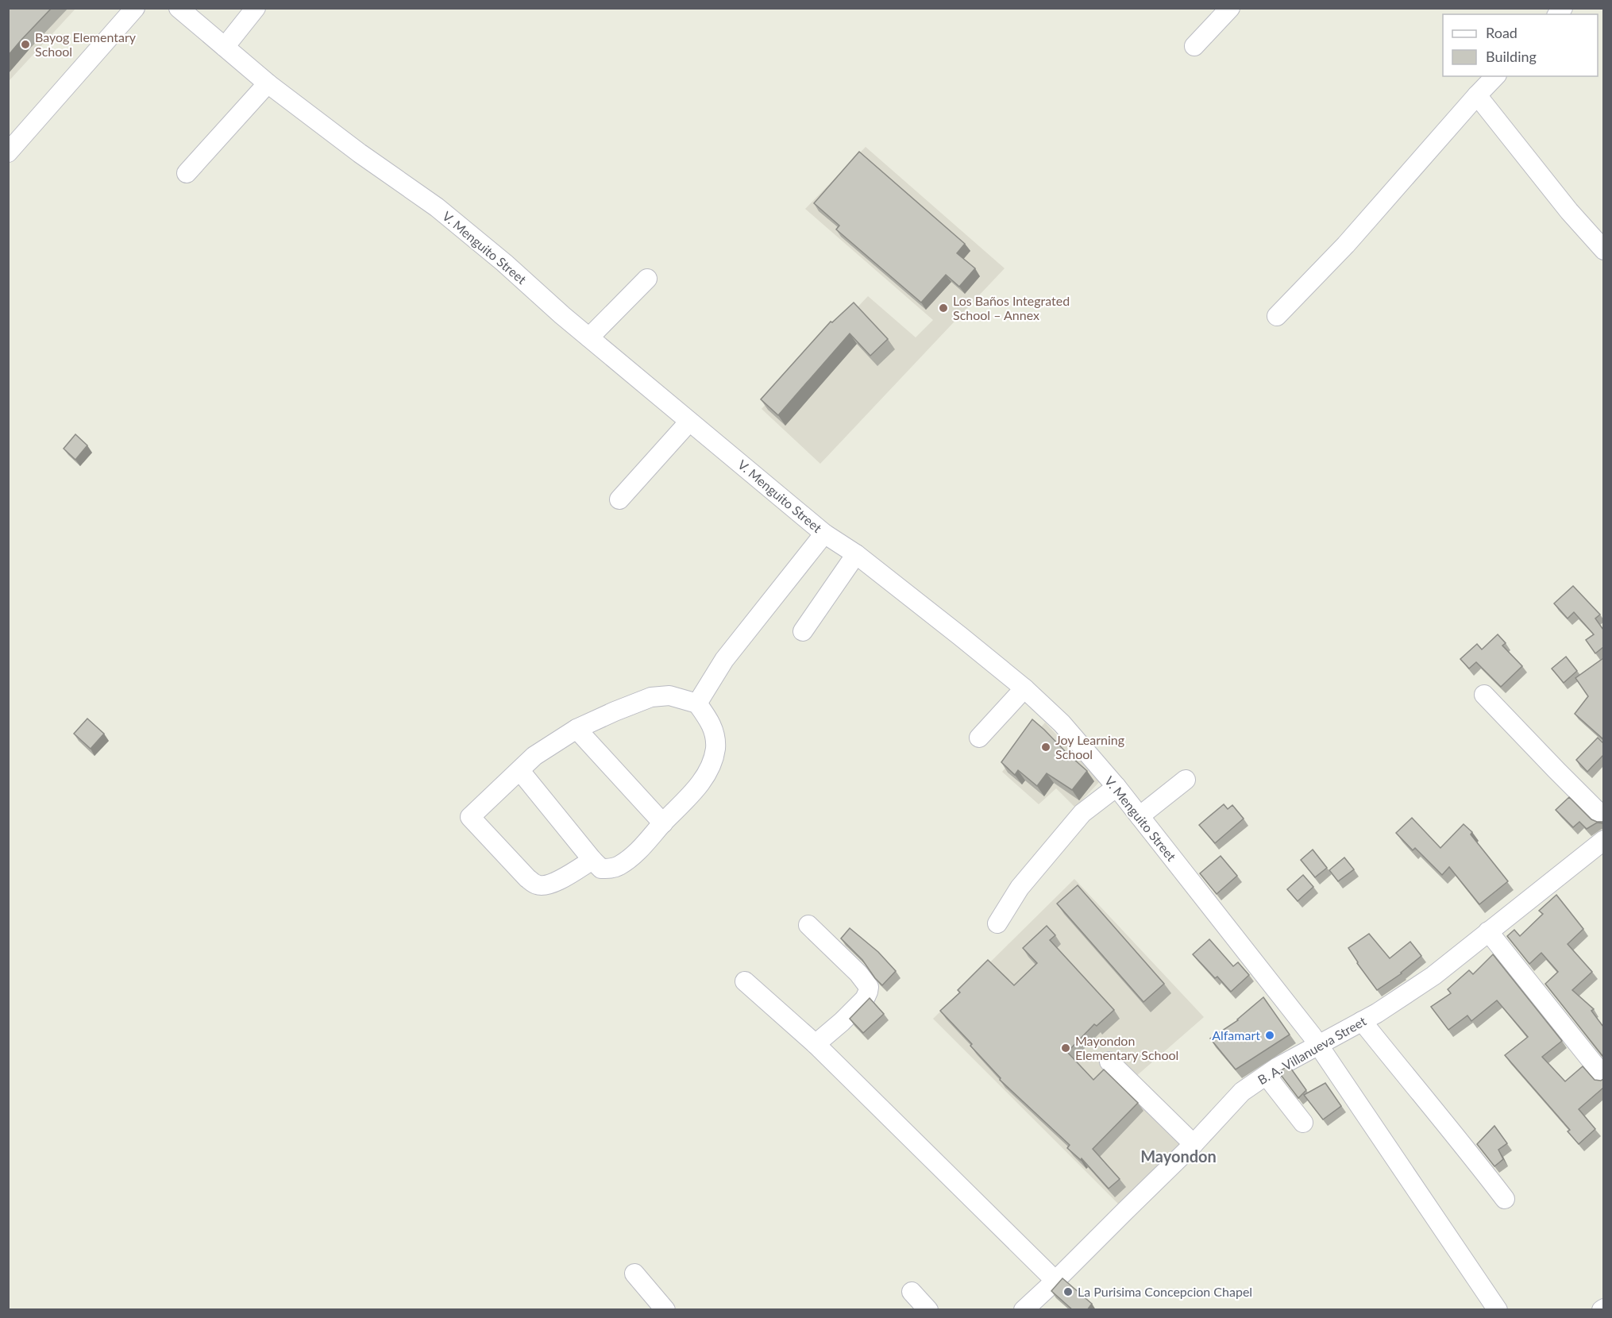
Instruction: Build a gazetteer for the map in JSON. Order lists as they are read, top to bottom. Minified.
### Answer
{"streets":{"street":["V. Menguito Street","B. A. Villanueva Street"]},"crossings":[["V. Menguito Street","B. A. Villanueva Street"]],"districts":["Mayondon"],"places":["Bayog Elementary School","Los Baños Integrated School – Annex","Joy Learning School","Alfamart","Mayondon Elementary School","La Purisima Concepcion Chapel"],"legend":["Road","Building"]}
